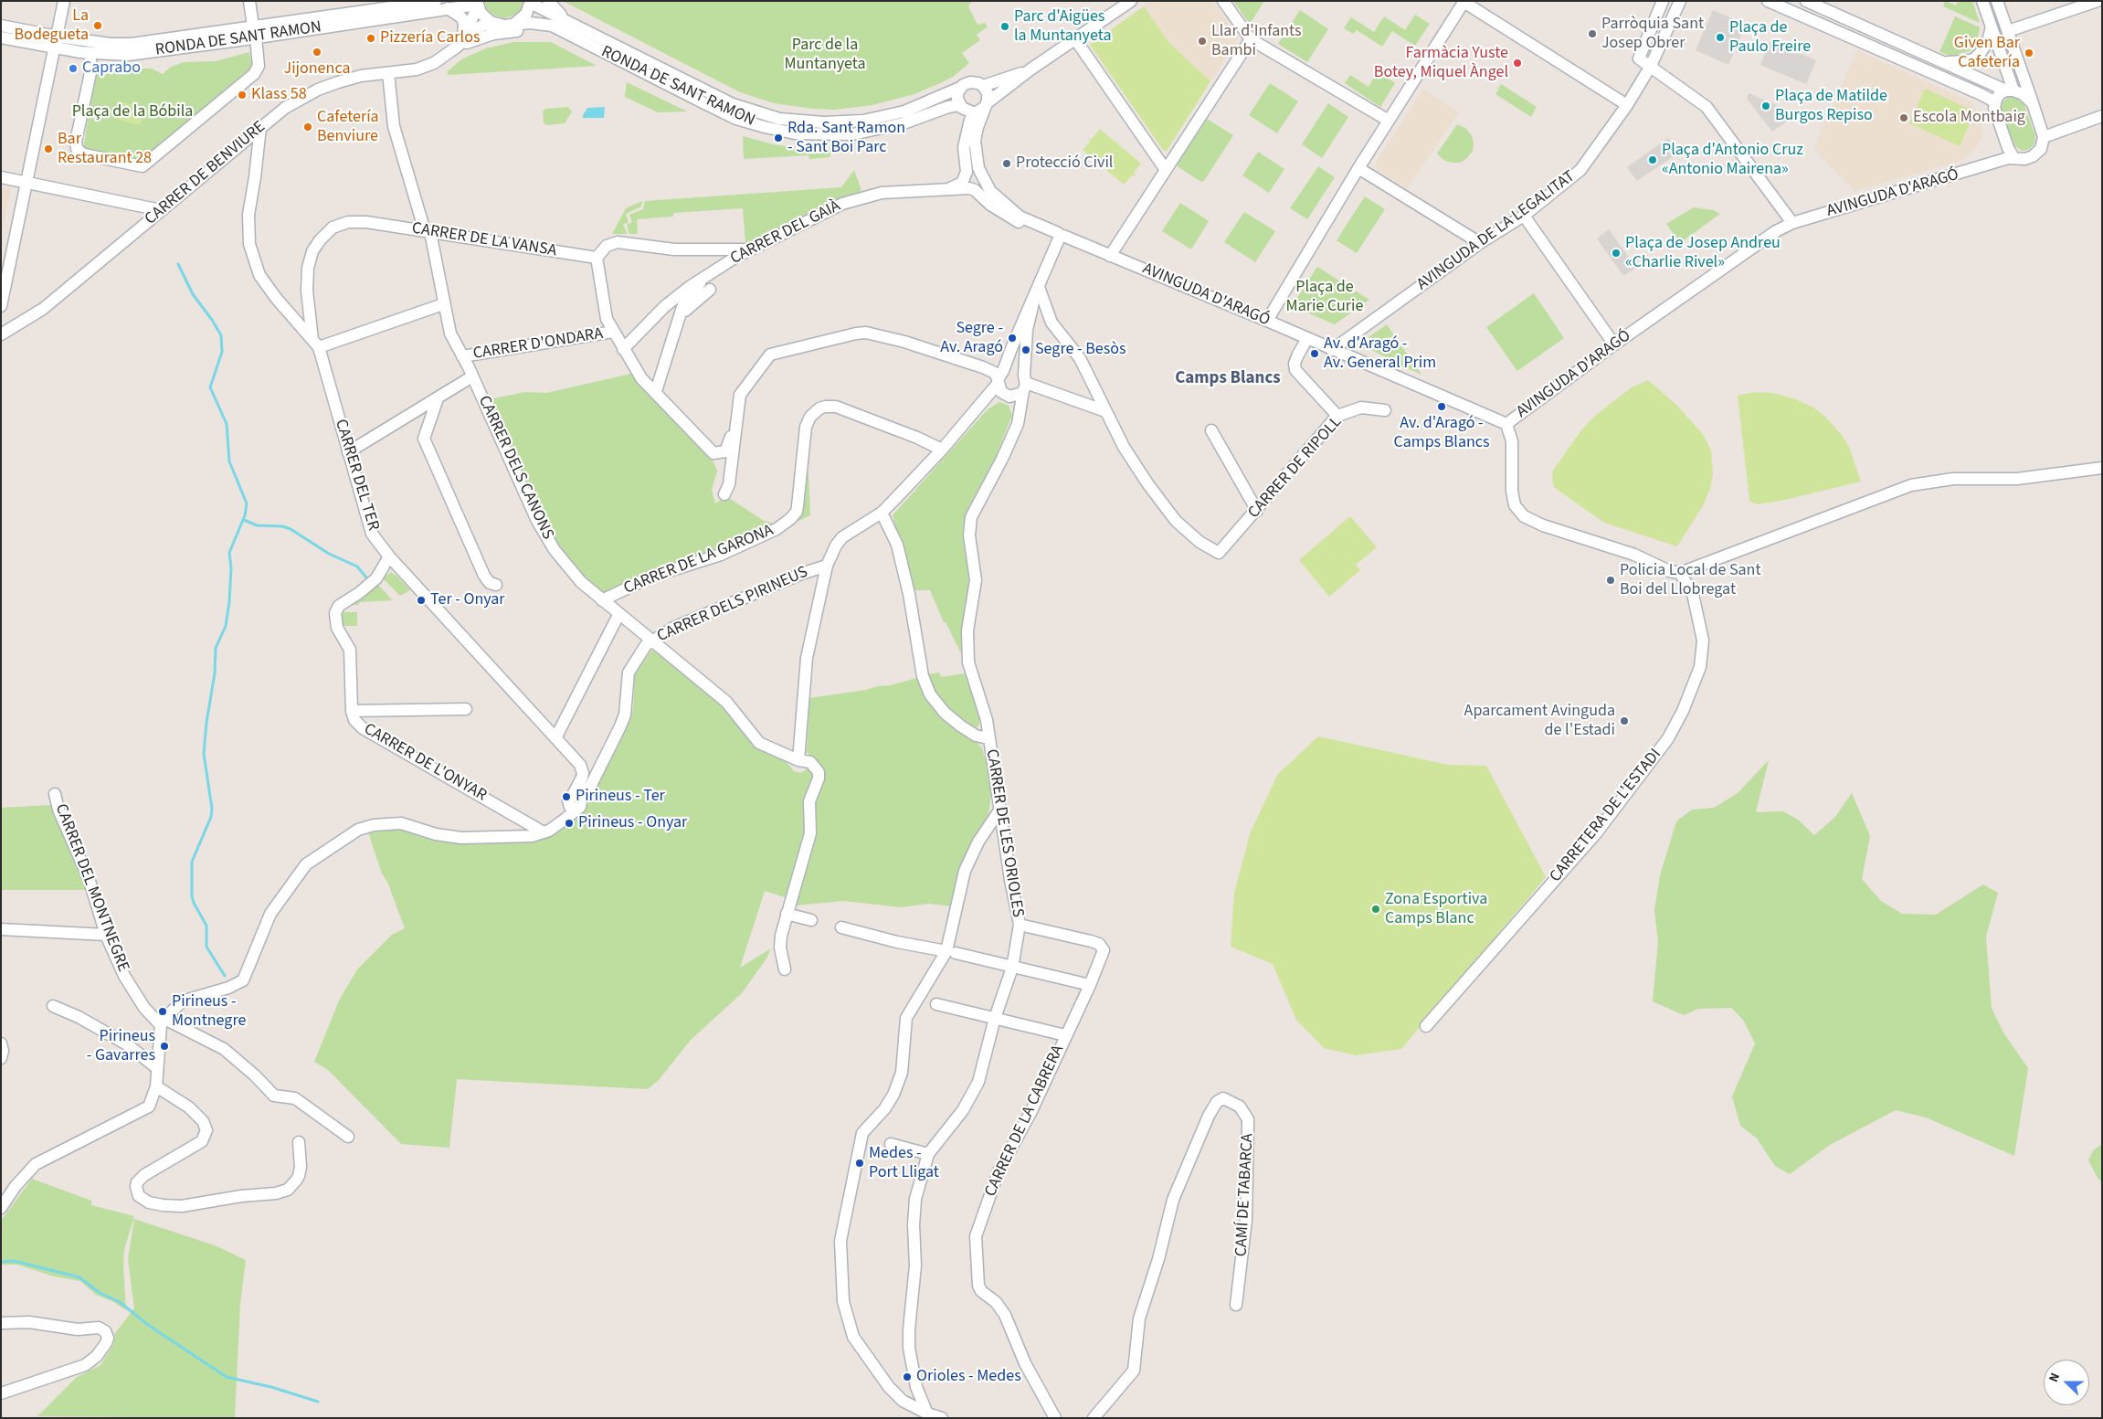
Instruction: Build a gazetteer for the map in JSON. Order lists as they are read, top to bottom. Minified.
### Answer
{"streets":{"street":["RONDA DE SANT RAMON","CARRER DE BENVIURE","AVINGUDA D'ARAGÓ","AVINGUDA DE LA LEGALITAT","CARRER DEL GAIÀ","CARRER DE LA VANSA","CARRER D'ONDARA","CARRER DELS CANONS","CARRER DE RIPOLL","CARRER DEL TER","CARRER DE LA GARONA","CARRER DELS PIRINEUS","CARRER DE L'ONYAR","CARRETERA DE L'ESTADI","CARRER DE LES ORIOLES","CARRER DEL MONTNEGRE","CARRER DE LA CABRERA","CAMÍ DE TABARCA"]},"crossings":[["RONDA DE SANT RAMON","CARRER DE BENVIURE"],["RONDA DE SANT RAMON","AVINGUDA D'ARAGÓ"],["CARRER DE BENVIURE","CARRER DELS CANONS"],["CARRER DE BENVIURE","CARRER DEL TER"],["AVINGUDA D'ARAGÓ","AVINGUDA DE LA LEGALITAT"],["AVINGUDA D'ARAGÓ","CARRER DEL GAIÀ"],["CARRER DE LA VANSA","CARRER DELS CANONS"],["CARRER DE LA VANSA","CARRER DEL TER"],["CARRER D'ONDARA","CARRER DELS CANONS"],["CARRER DELS CANONS","CARRER DE LA GARONA"],["CARRER DELS CANONS","CARRER DELS PIRINEUS"],["CARRER DEL TER","CARRER DELS PIRINEUS"],["CARRER DEL TER","CARRER DE L'ONYAR"],["CARRER DELS PIRINEUS","CARRER DE L'ONYAR"],["CARRER DELS PIRINEUS","CARRER DEL MONTNEGRE"],["CARRER DE LES ORIOLES","CARRER DE LA CABRERA"]],"districts":["Camps Blancs"],"parks":["Parc de la Muntanyeta","Plaça de la Bóbila","Plaça de Marie Curie"],"places":["La Bodegueta","Parc d'Aigües la Muntanyeta","Parròquia Sant Josep Obrer","Plaça de Paulo Freire","Pizzería Carlos","Llar d'Infants Bambi","Jijonenca","Given Bar Cafetería","Farmàcia Yuste Botey, Miquel Àngel","Caprabo","Klass 58","Plaça de Matilde Burgos Repiso","Escola Montbaig","Cafetería Benviure","Rda. Sant Ramon - Sant Boi Parc","Bar Restaurant 28","Plaça d'Antonio Cruz «Antonio Mairena»","Protecció Civil","Plaça de Josep Andreu «Charlie Rivel»","Segre - Av. Aragó","Segre - Besòs","Av. d'Aragó - Av. General Prim","Av. d'Aragó - Camps Blancs","Policia Local de Sant Boi del Llobregat","Ter - Onyar","Aparcament Avinguda de l'Estadi","Pirineus - Ter","Pirineus - Onyar","Zona Esportiva Camps Blanc","Pirineus - Montnegre","Pirineus - Gavarres","Medes - Port Lligat","Orioles - Medes"],"north":"left"}
